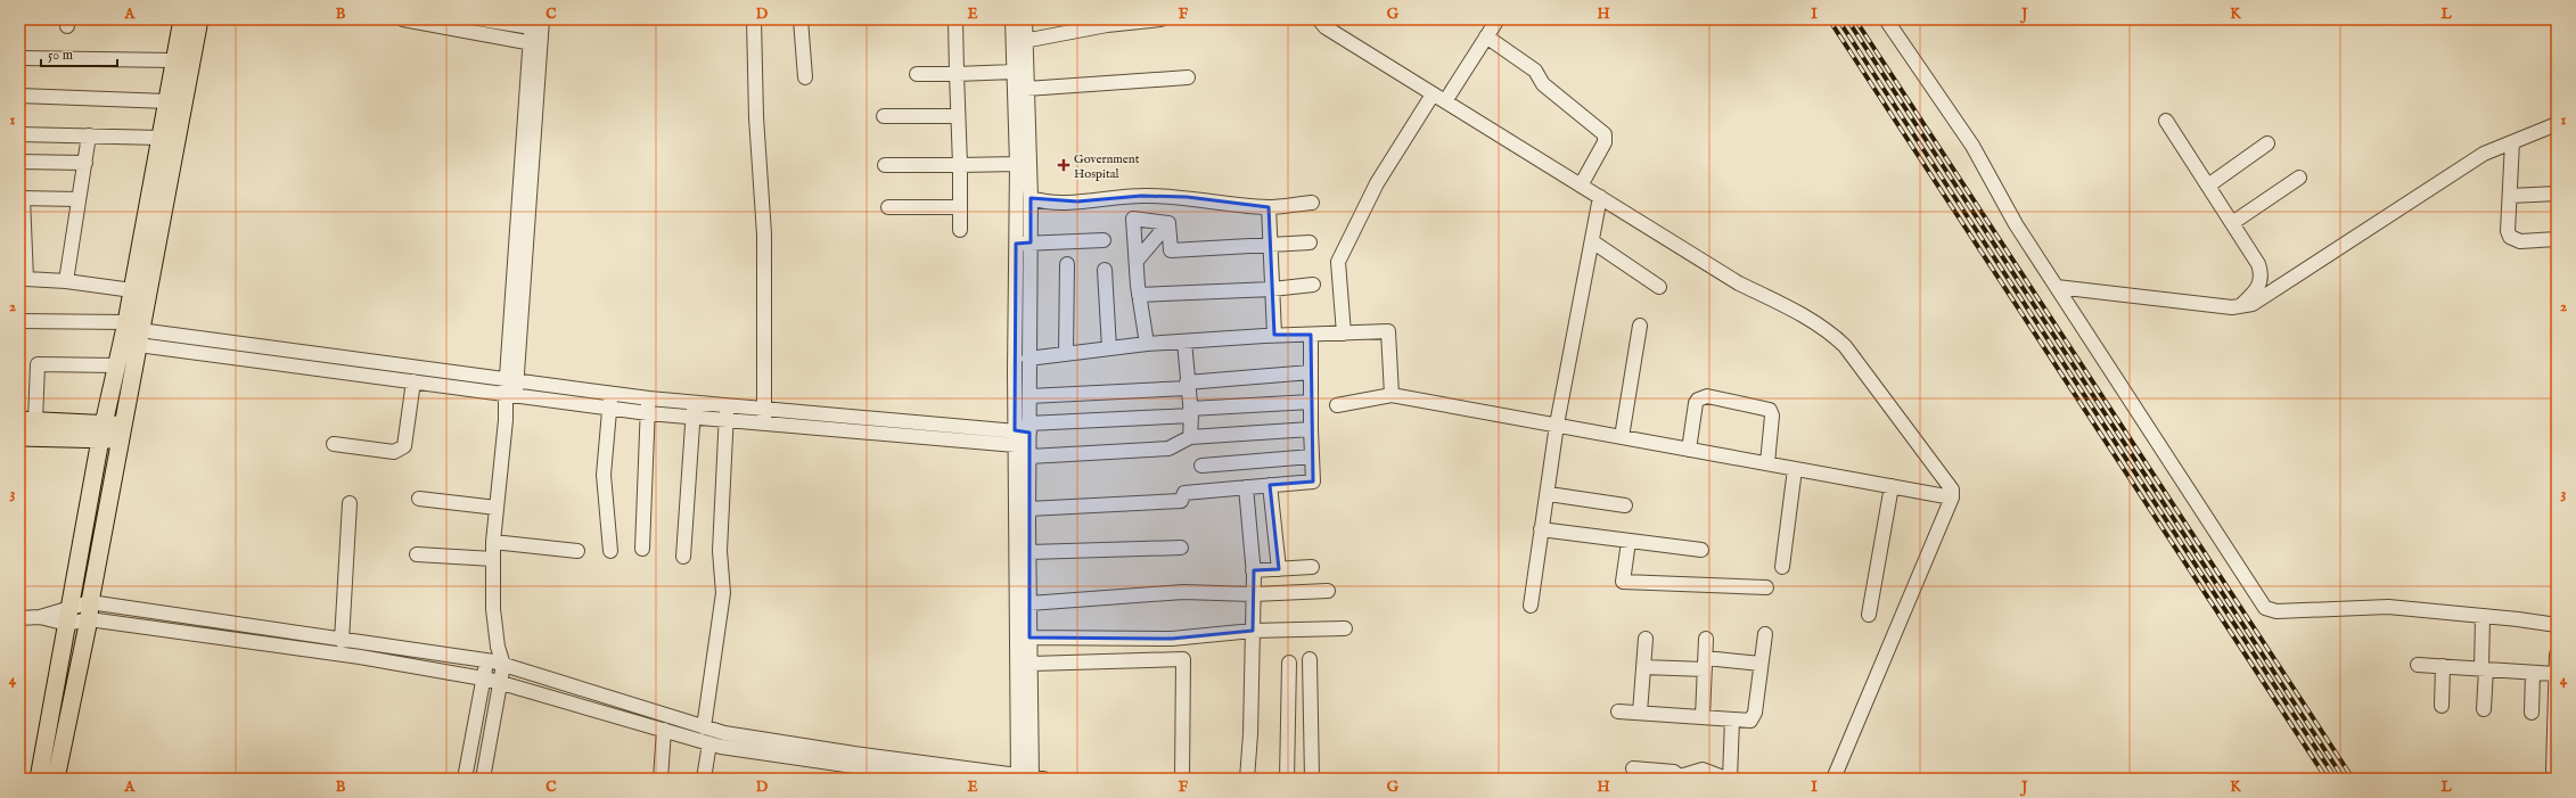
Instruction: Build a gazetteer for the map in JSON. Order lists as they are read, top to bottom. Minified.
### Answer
{"places":{"health":["Government Hospital"]},"scale_bar":"50 m","grid":{"columns":["A","B","C","D","E","F","G","H","I","J","K","L"],"rows":["1","2","3","4"]}}
